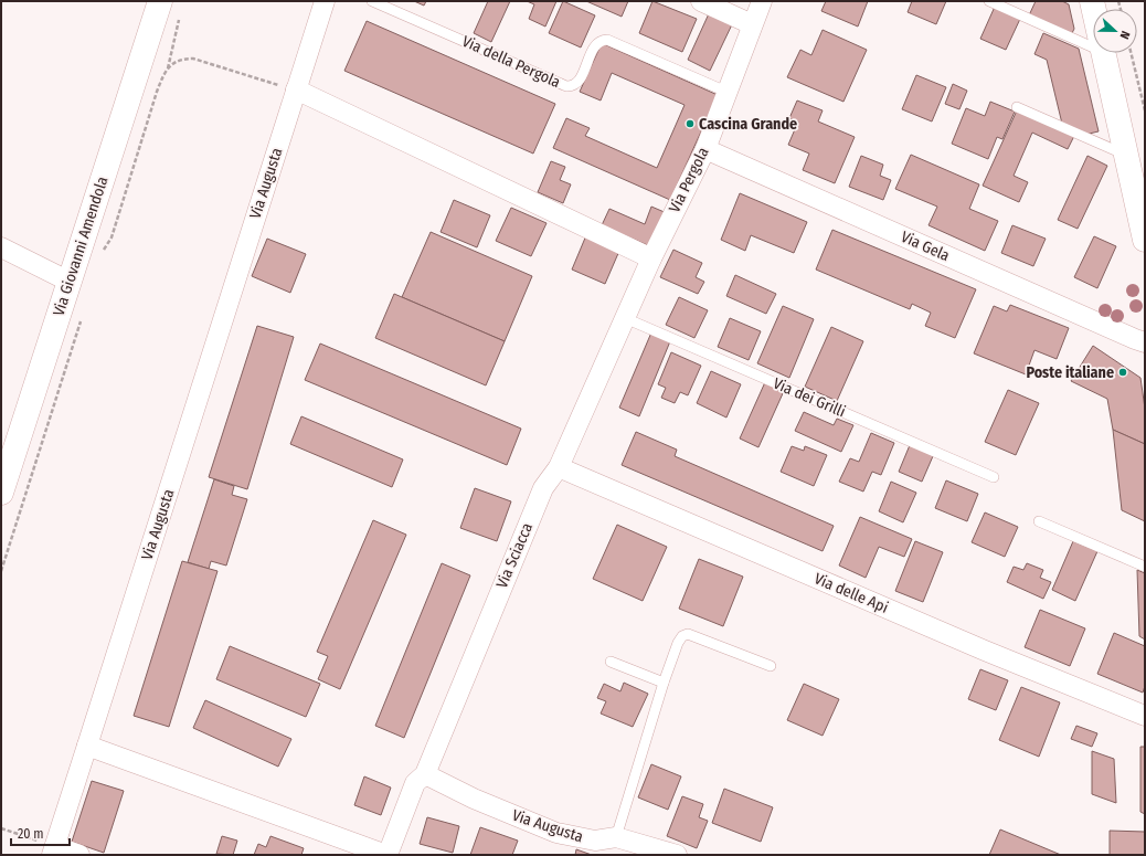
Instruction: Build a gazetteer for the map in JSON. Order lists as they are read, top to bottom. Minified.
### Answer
{"streets":{"main road":["Via Giovanni Amendola"],"street":["Via Pergola","Via Augusta","Via Gela","Via Sciacca","Via delle Api"],"lane":["Via della Pergola","Via dei Grilli"]},"crossings":[["Via della Pergola","Via Pergola"],["Via Pergola","Via Gela"],["Via Pergola","Via Sciacca"],["Via Augusta","Via Sciacca"],["Via dei Grilli","Via Sciacca"],["Via Sciacca","Via delle Api"]],"places":["Cascina Grande","Poste italiane"],"scale_bar":"20 m","north":"right"}
